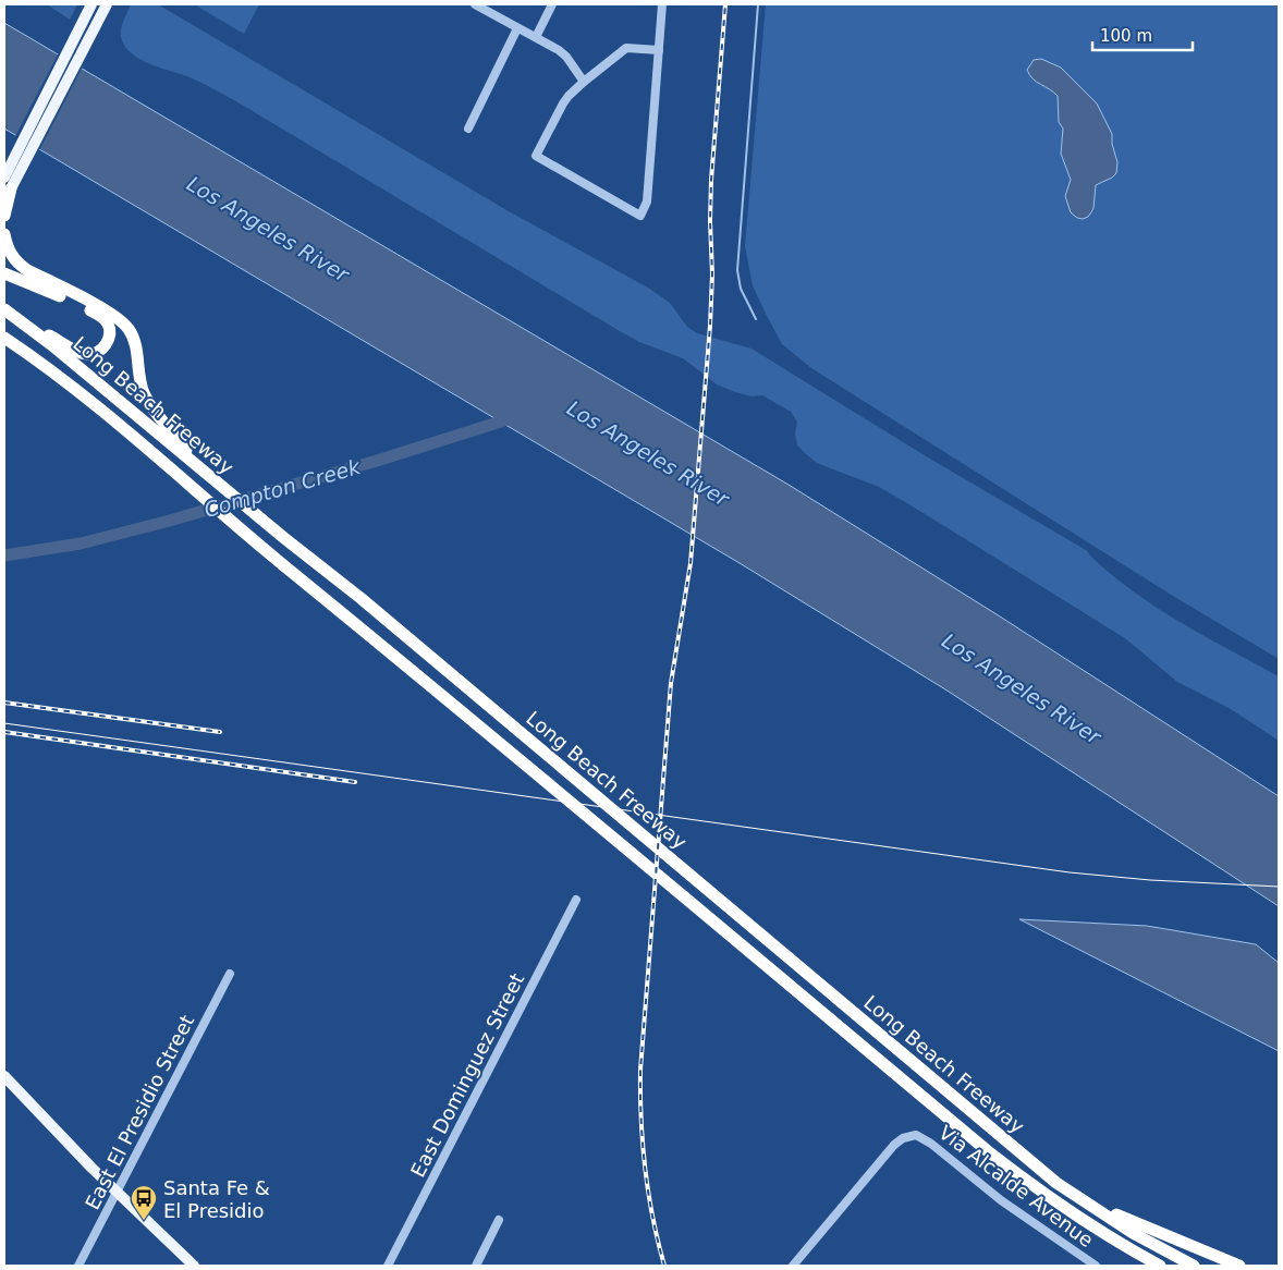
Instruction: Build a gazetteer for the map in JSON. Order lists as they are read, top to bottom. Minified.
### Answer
{"streets":{"highway":["Long Beach Freeway"],"street":["East Dominguez Street","East El Presidio Street","Via Alcalde Avenue"]},"water":["Los Angeles River","Compton Creek"],"places":{"bus stop":["Santa Fe & El Presidio"]},"scale_bar":"100 m"}
